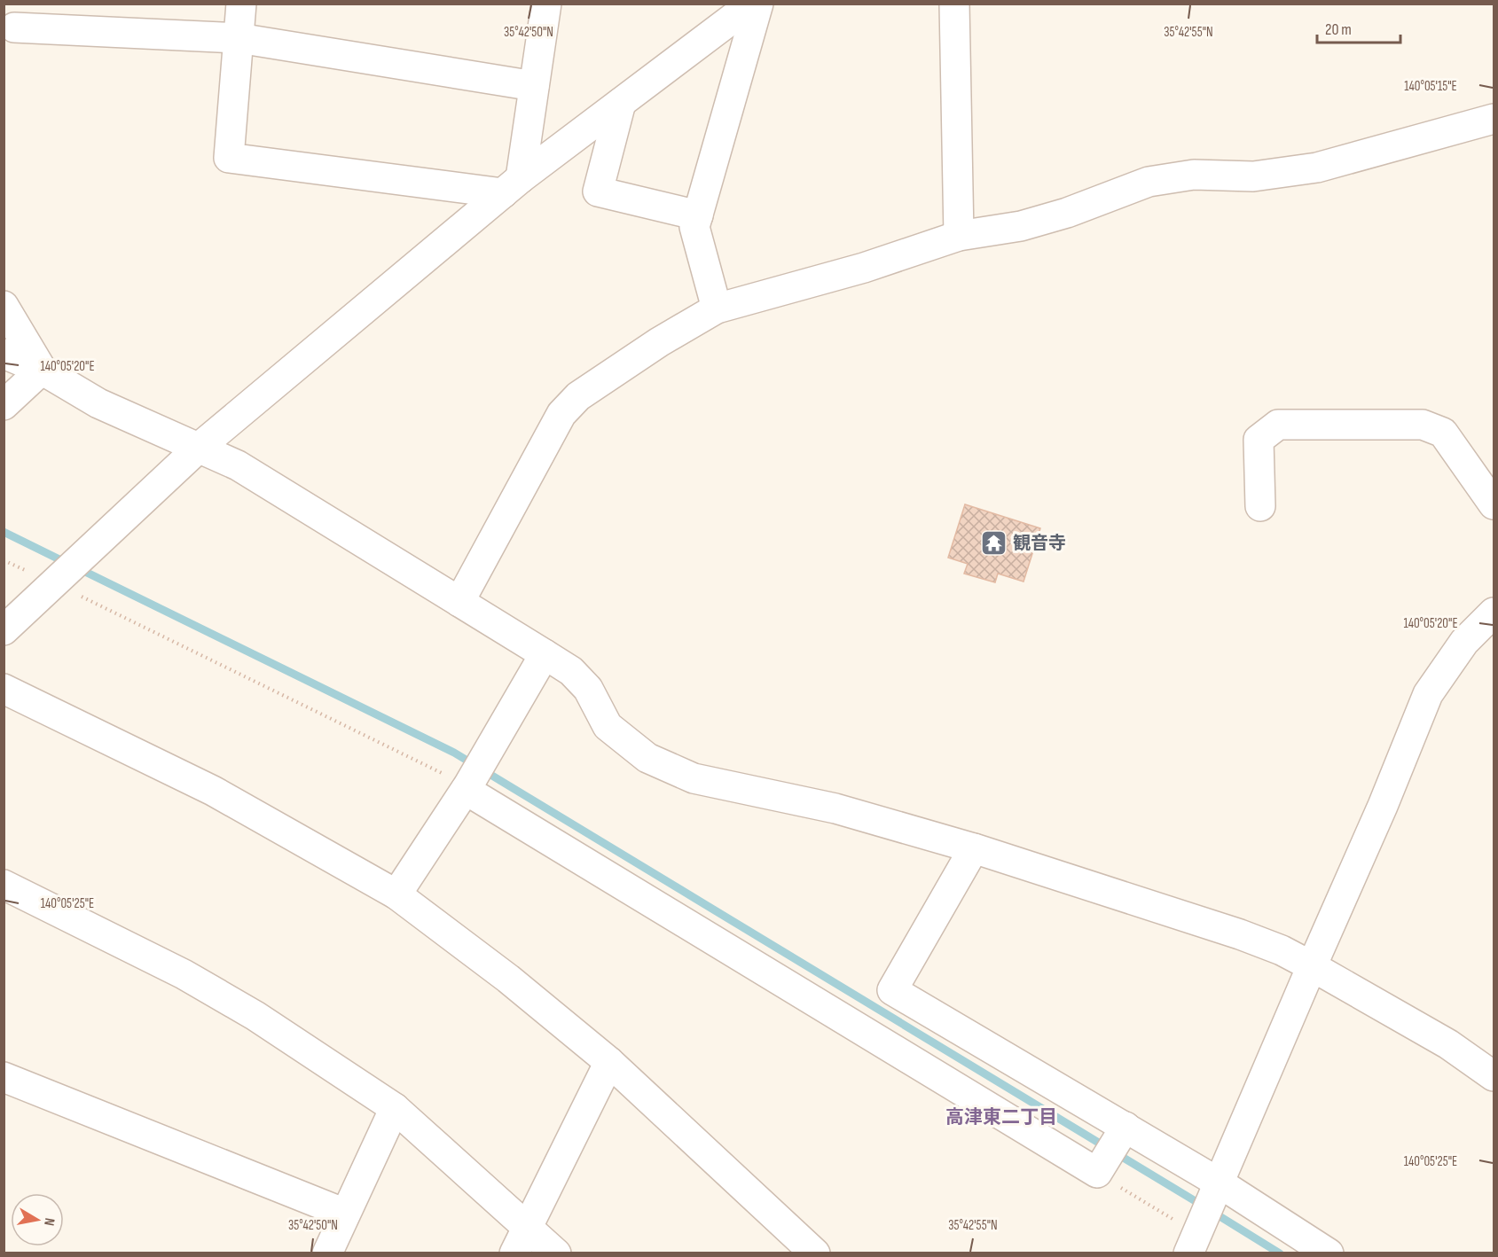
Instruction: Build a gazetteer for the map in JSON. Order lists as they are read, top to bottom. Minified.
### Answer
{"districts":["高津東二丁目"],"places":{"temple":["観音寺"]},"scale_bar":"20 m","north":"right","coordinates":["35°42'50\"N","35°42'55\"N","140°05'15\"E","140°05'20\"E","140°05'25\"E"]}
